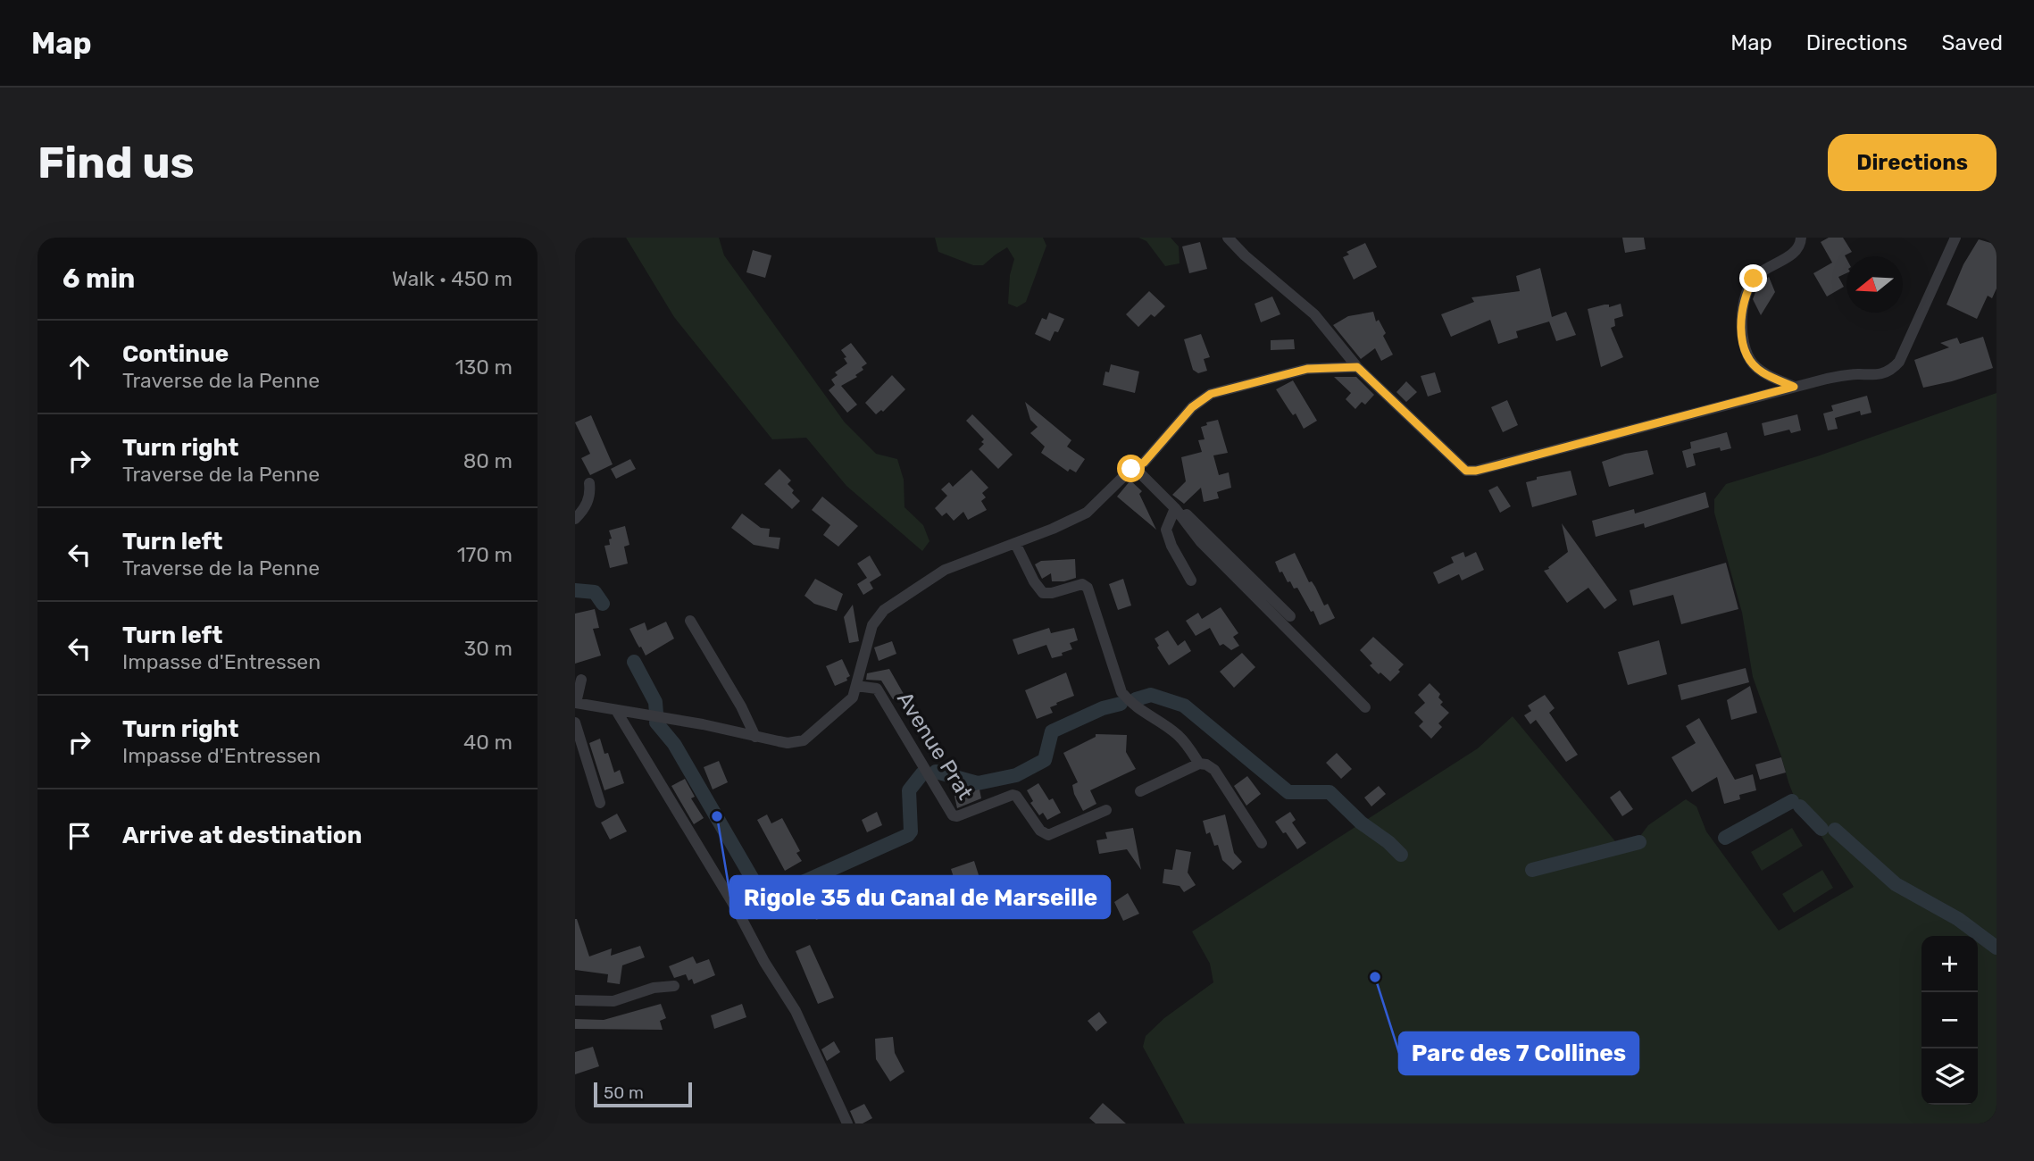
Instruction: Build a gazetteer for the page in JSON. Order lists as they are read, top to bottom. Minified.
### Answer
{"streets":{"street":["Avenue Prat"]},"places":["Rigole 35 du Canal de Marseille","Parc des 7 Collines"],"scale_bar":"50 m","north":"left","page":{"header":"Map","nav":["Map","Directions","Saved"],"buttons":"Directions","title":"Find us","heading":["6 min","Walk · 450 m"],"list":[["Continue","Traverse de la Penne","130 m"],["Turn right","Traverse de la Penne","80 m"],["Turn left","Traverse de la Penne","170 m"],["Turn left","Impasse d'Entressen","30 m"],["Turn right","Impasse d'Entressen","40 m"],"Arrive at destination"],"map_buttons":["+","−"],"scale":"50 m"}}
